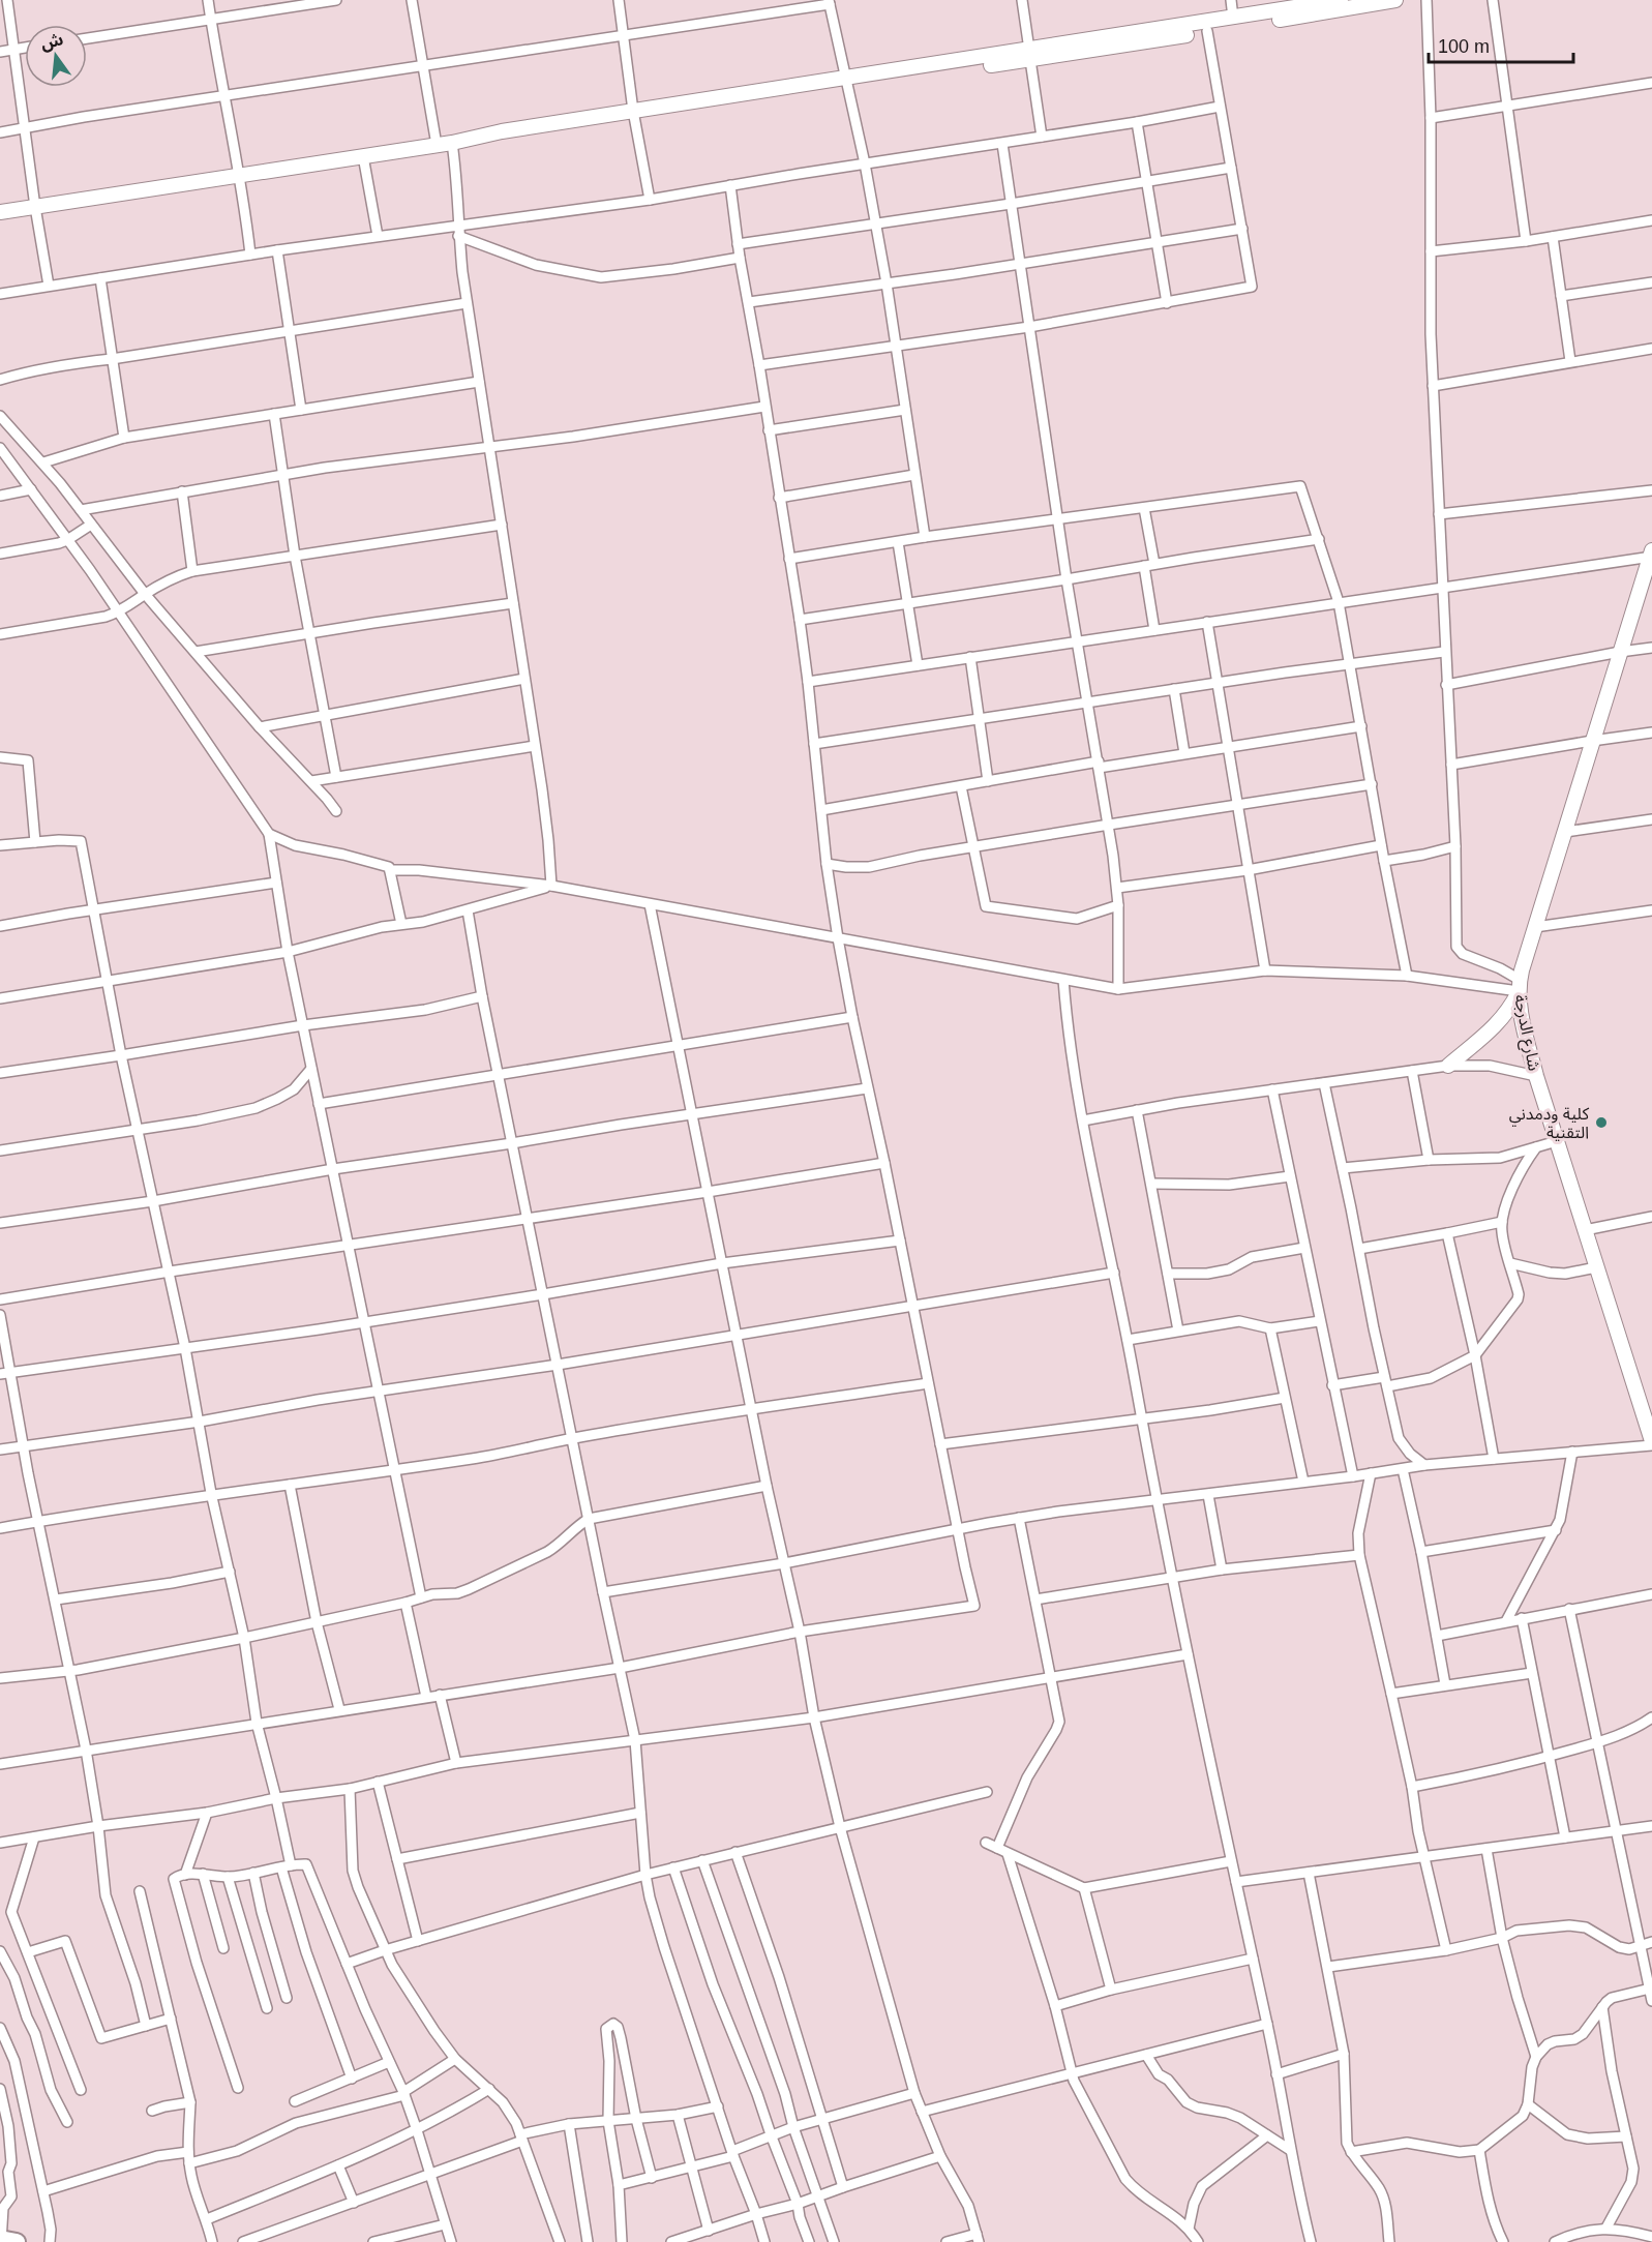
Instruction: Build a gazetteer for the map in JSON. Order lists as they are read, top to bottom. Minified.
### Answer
{"streets":{"street":["شارع الدرجة"]},"places":["كلية ودمدني التقنية"],"scale_bar":"100 m","north":"top"}
